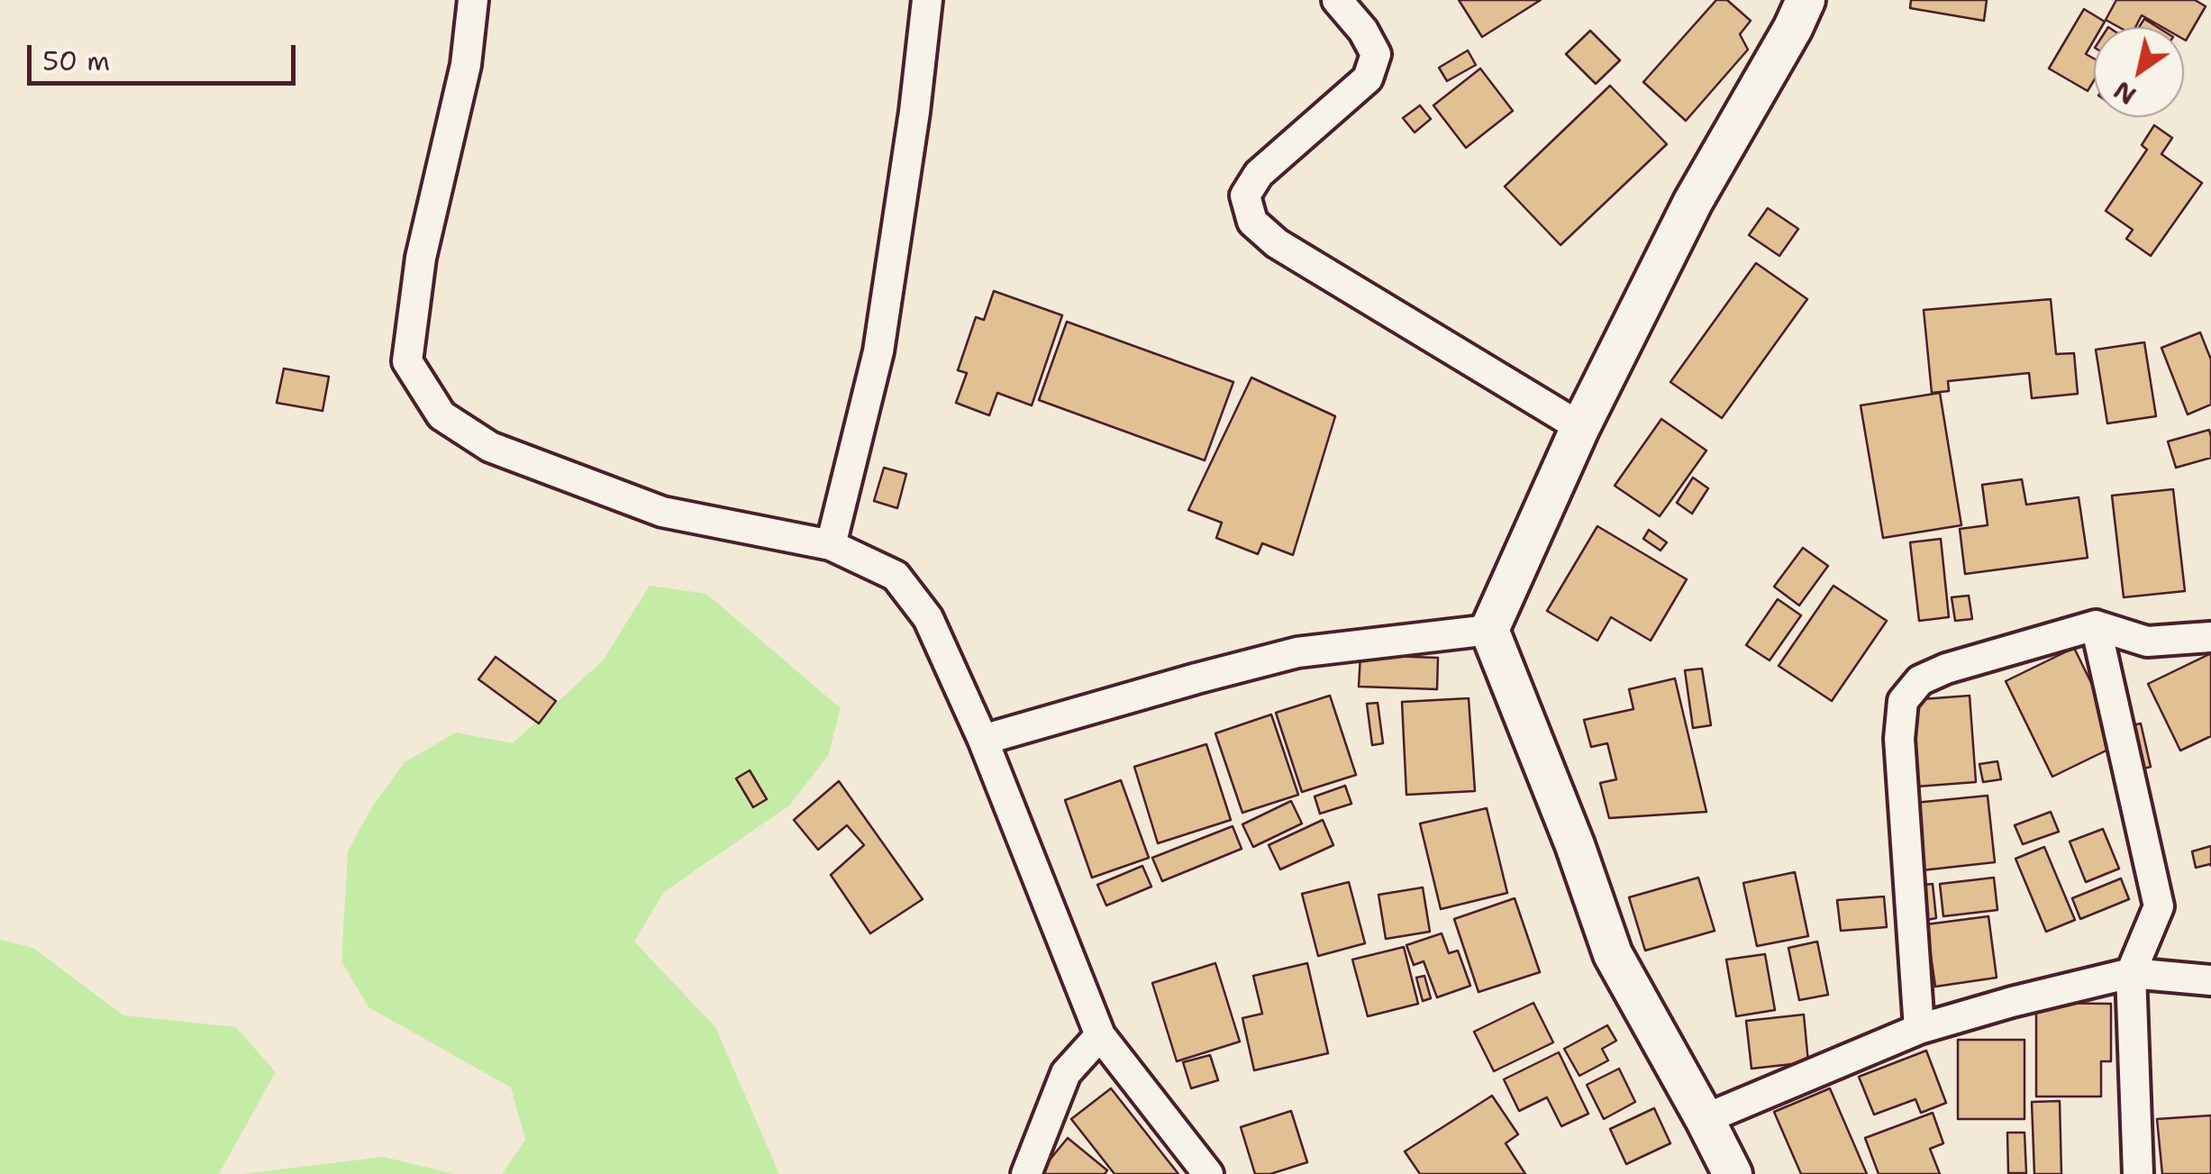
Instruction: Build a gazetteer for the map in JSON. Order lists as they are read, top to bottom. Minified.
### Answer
{"scale_bar":"50 m","north":"bottom left"}
